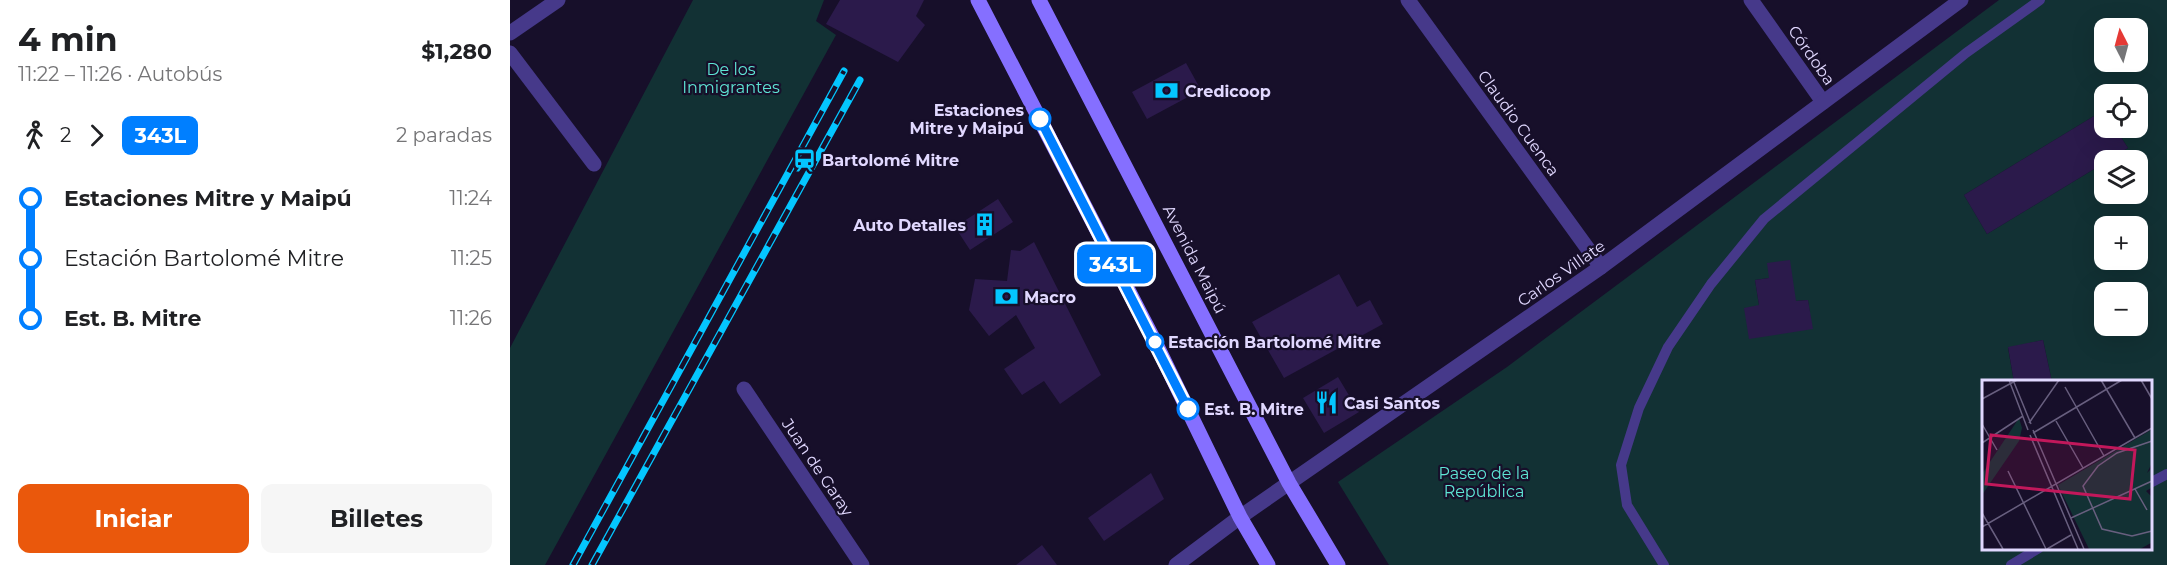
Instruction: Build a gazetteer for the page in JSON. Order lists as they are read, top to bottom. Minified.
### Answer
{"streets":{"main road":["Avenida Maipú"],"street":["Córdoba","Claudio Cuenca","Carlos Villate","Juan de Garay"]},"crossings":[["Córdoba","Carlos Villate"],["Claudio Cuenca","Carlos Villate"],["Avenida Maipú","Carlos Villate"]],"parks":["De los Inmigrantes","Paseo de la República"],"places":{"bank":["Credicoop","Macro"],"other":["Estaciones Mitre y Maipú","Estación Bartolomé Mitre","Est. B. Mitre"],"station":["Bartolomé Mitre"],"building":["Auto Detalles"],"restaurant":["Casi Santos"]},"lines":["bus line 343L"],"north":"top","page":{"heading":["4 min","11:22 – 11:26 · Autobús","$1,280"],"on_map":"343L","map_buttons":["+","−"],"legs":["2","343L","2 paradas"],"list":[{"name":"Estaciones Mitre y Maipú","value":"11:24"},{"name":"Estación Bartolomé Mitre","value":"11:25"},{"name":"Est. B. Mitre","value":"11:26"}],"buttons":["Iniciar","Billetes"]}}
